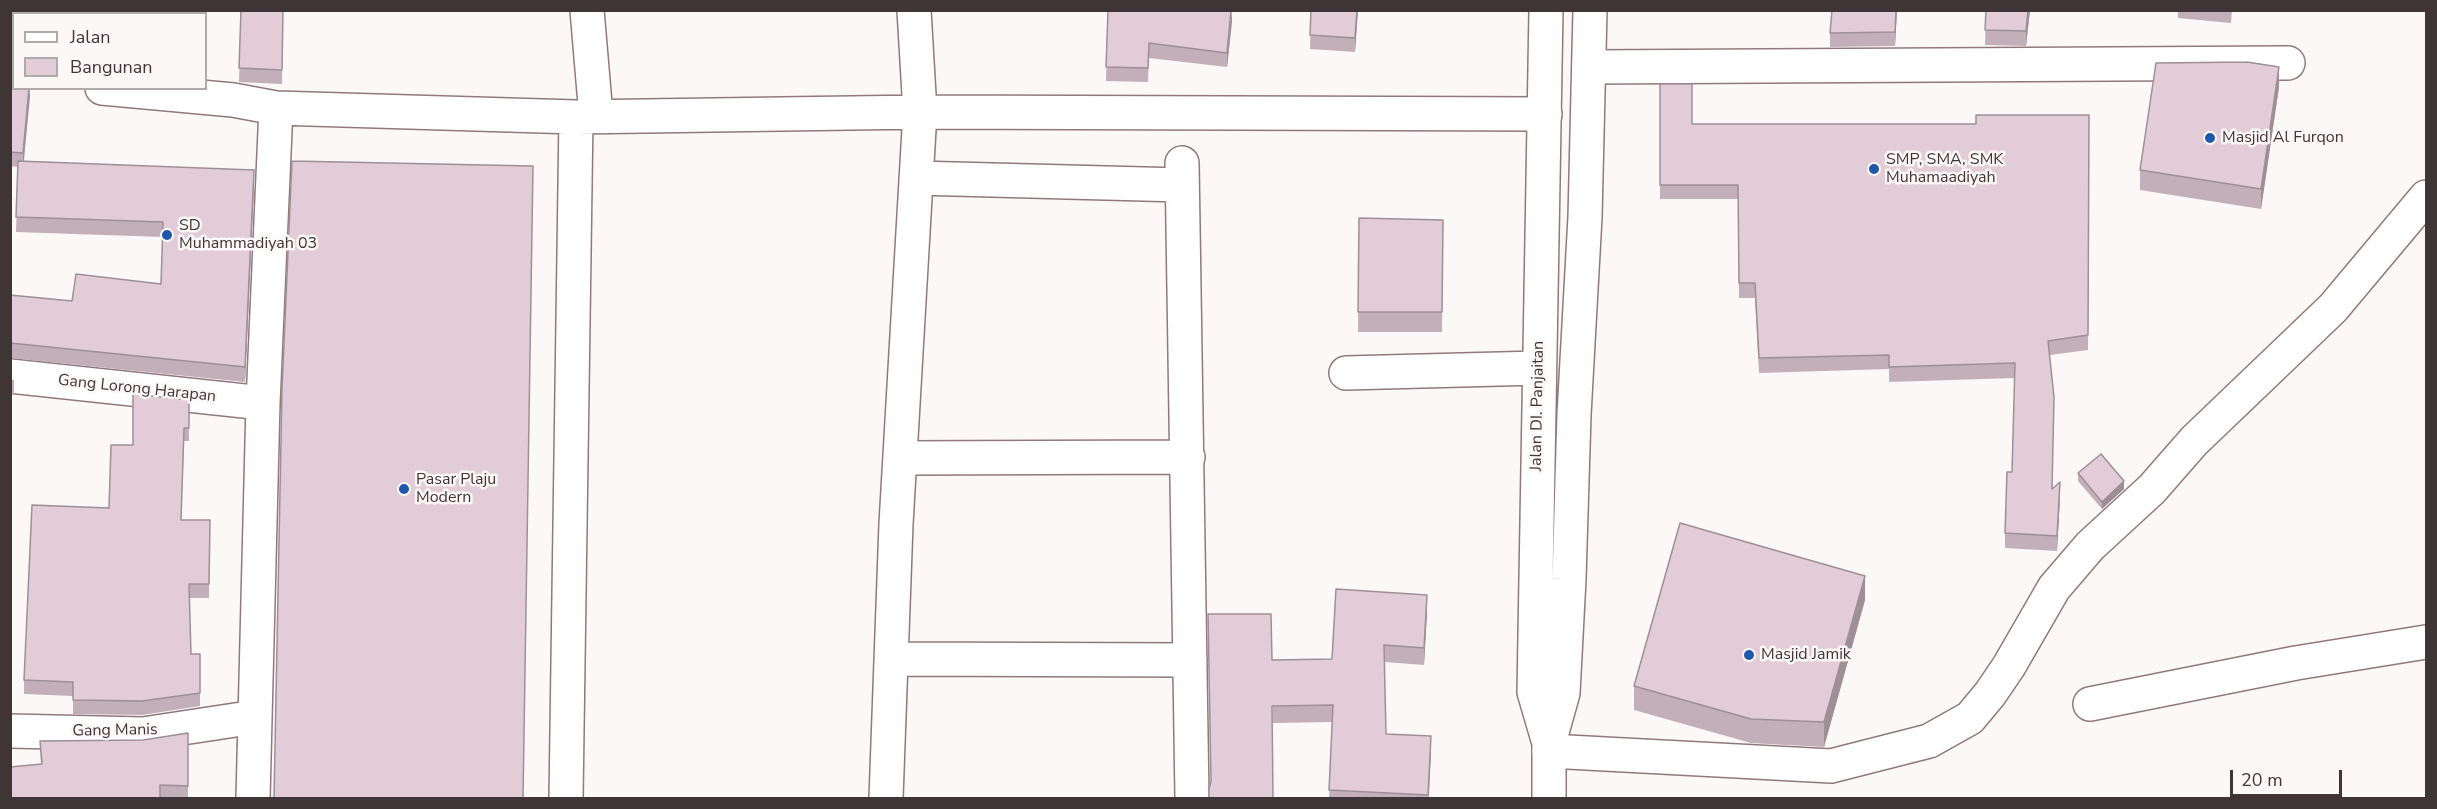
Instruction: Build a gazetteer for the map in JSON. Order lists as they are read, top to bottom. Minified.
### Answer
{"streets":{"street":["Gang Lorong Harapan","Jalan DI. Panjaitan","Gang Manis"]},"places":["Masjid Al Furqon","SMP, SMA, SMK Muhamaadiyah","SD Muhammadiyah 03","Pasar Plaju Modern","Masjid Jamik"],"legend":["Jalan","Bangunan"],"scale_bar":"20 m"}
